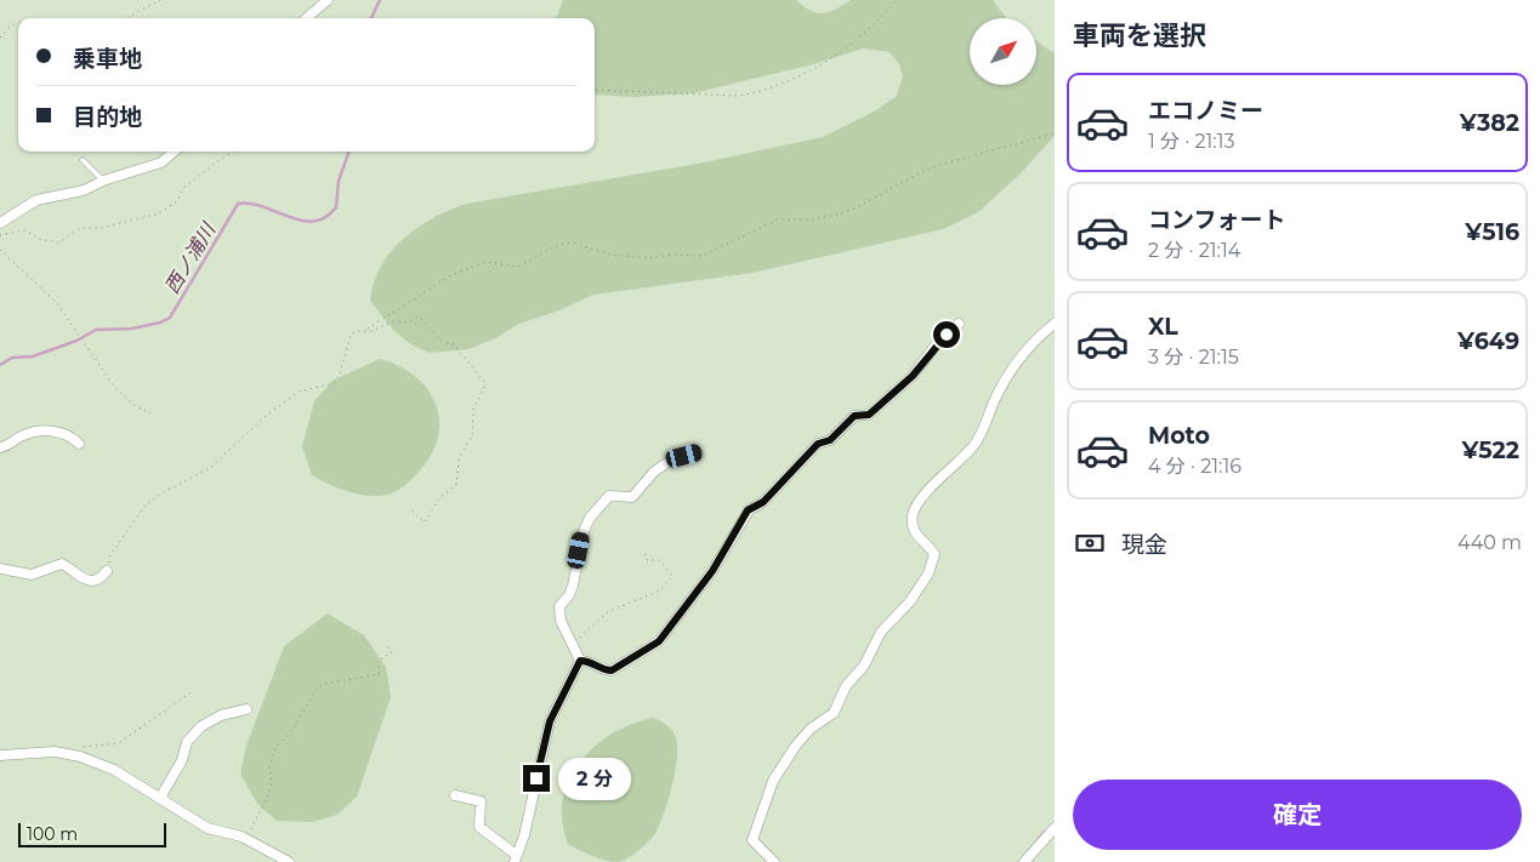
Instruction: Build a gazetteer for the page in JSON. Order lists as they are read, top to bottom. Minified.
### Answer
{"water":["西ノ浦川"],"scale_bar":"100 m","north":"top right","page":{"heading":"車両を選択","banner":["乗車地","目的地"],"list":[{"name":"エコノミー","note":"1 分 · 21:13","value":"¥382"},{"name":"コンフォート","note":"2 分 · 21:14","value":"¥516"},{"name":"XL","note":"3 分 · 21:15","value":"¥649"},{"name":"Moto","note":"4 分 · 21:16","value":"¥522"}],"pay":["現金","440 m"],"bubble":"2 分","buttons":"確定","scale":"100 m"}}
